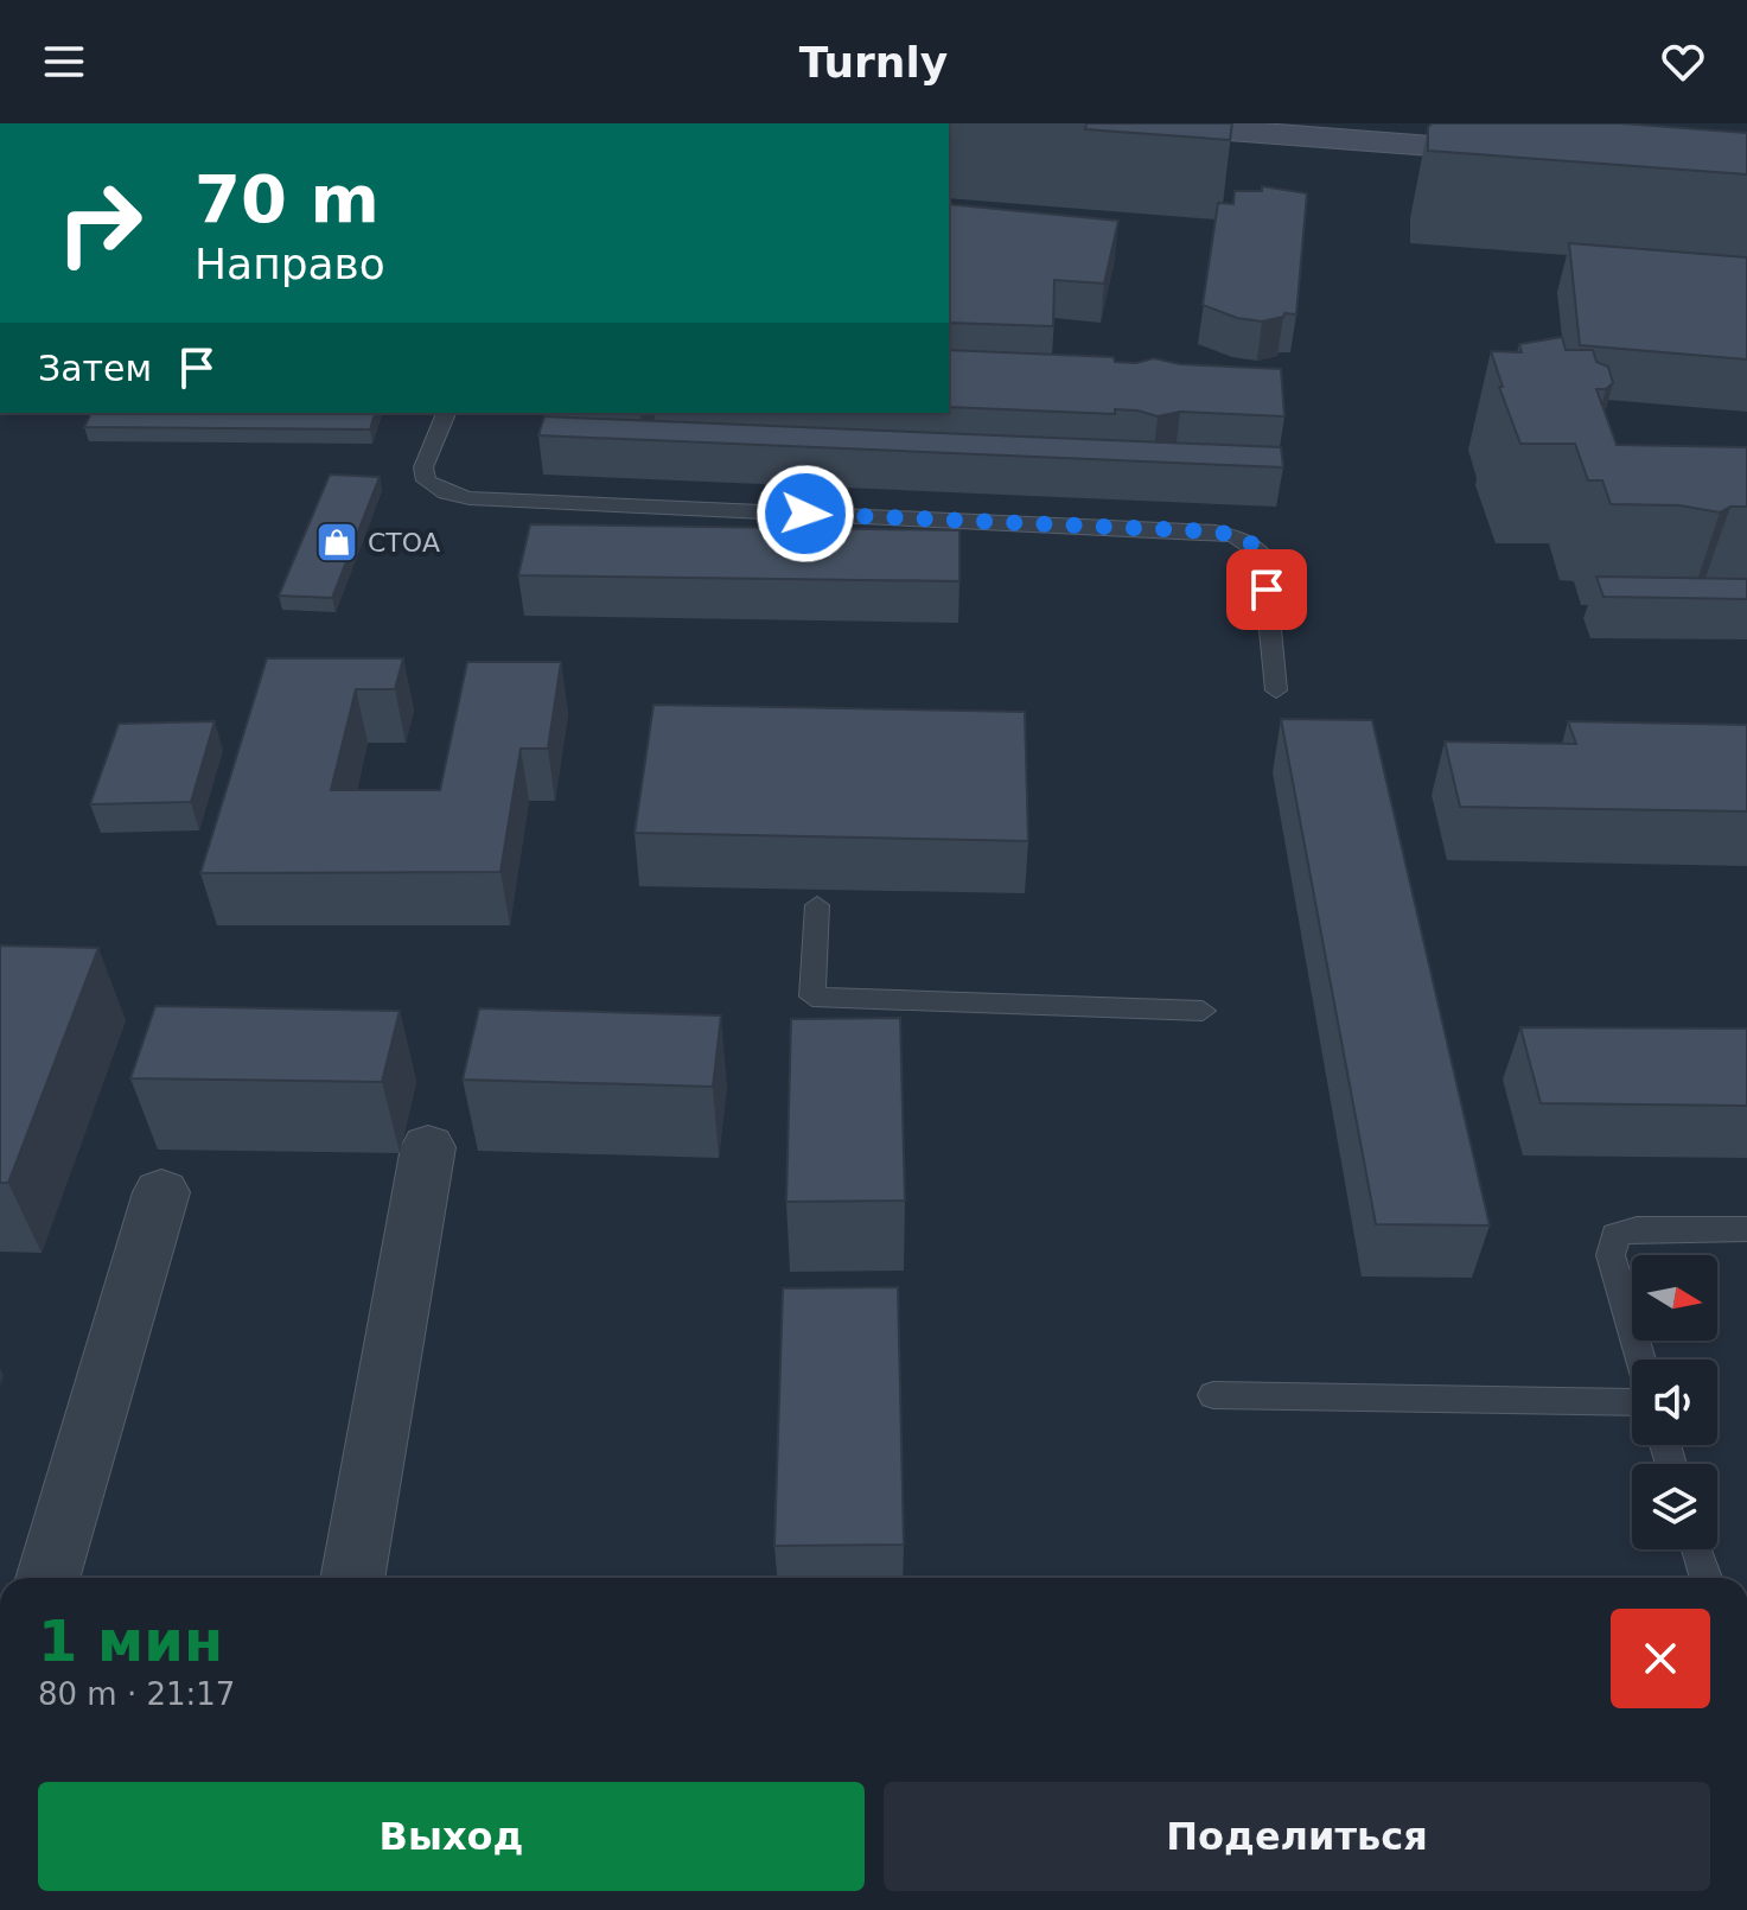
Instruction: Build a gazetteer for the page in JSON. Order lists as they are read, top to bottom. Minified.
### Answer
{"places":{"shop":["СТОА"]},"north":"right","page":{"header":"Turnly","turn":["70 m","Направо"],"then":"Затем","heading":["1 мин","80 m · 21:17"],"buttons":["Выход","Поделиться"]}}
